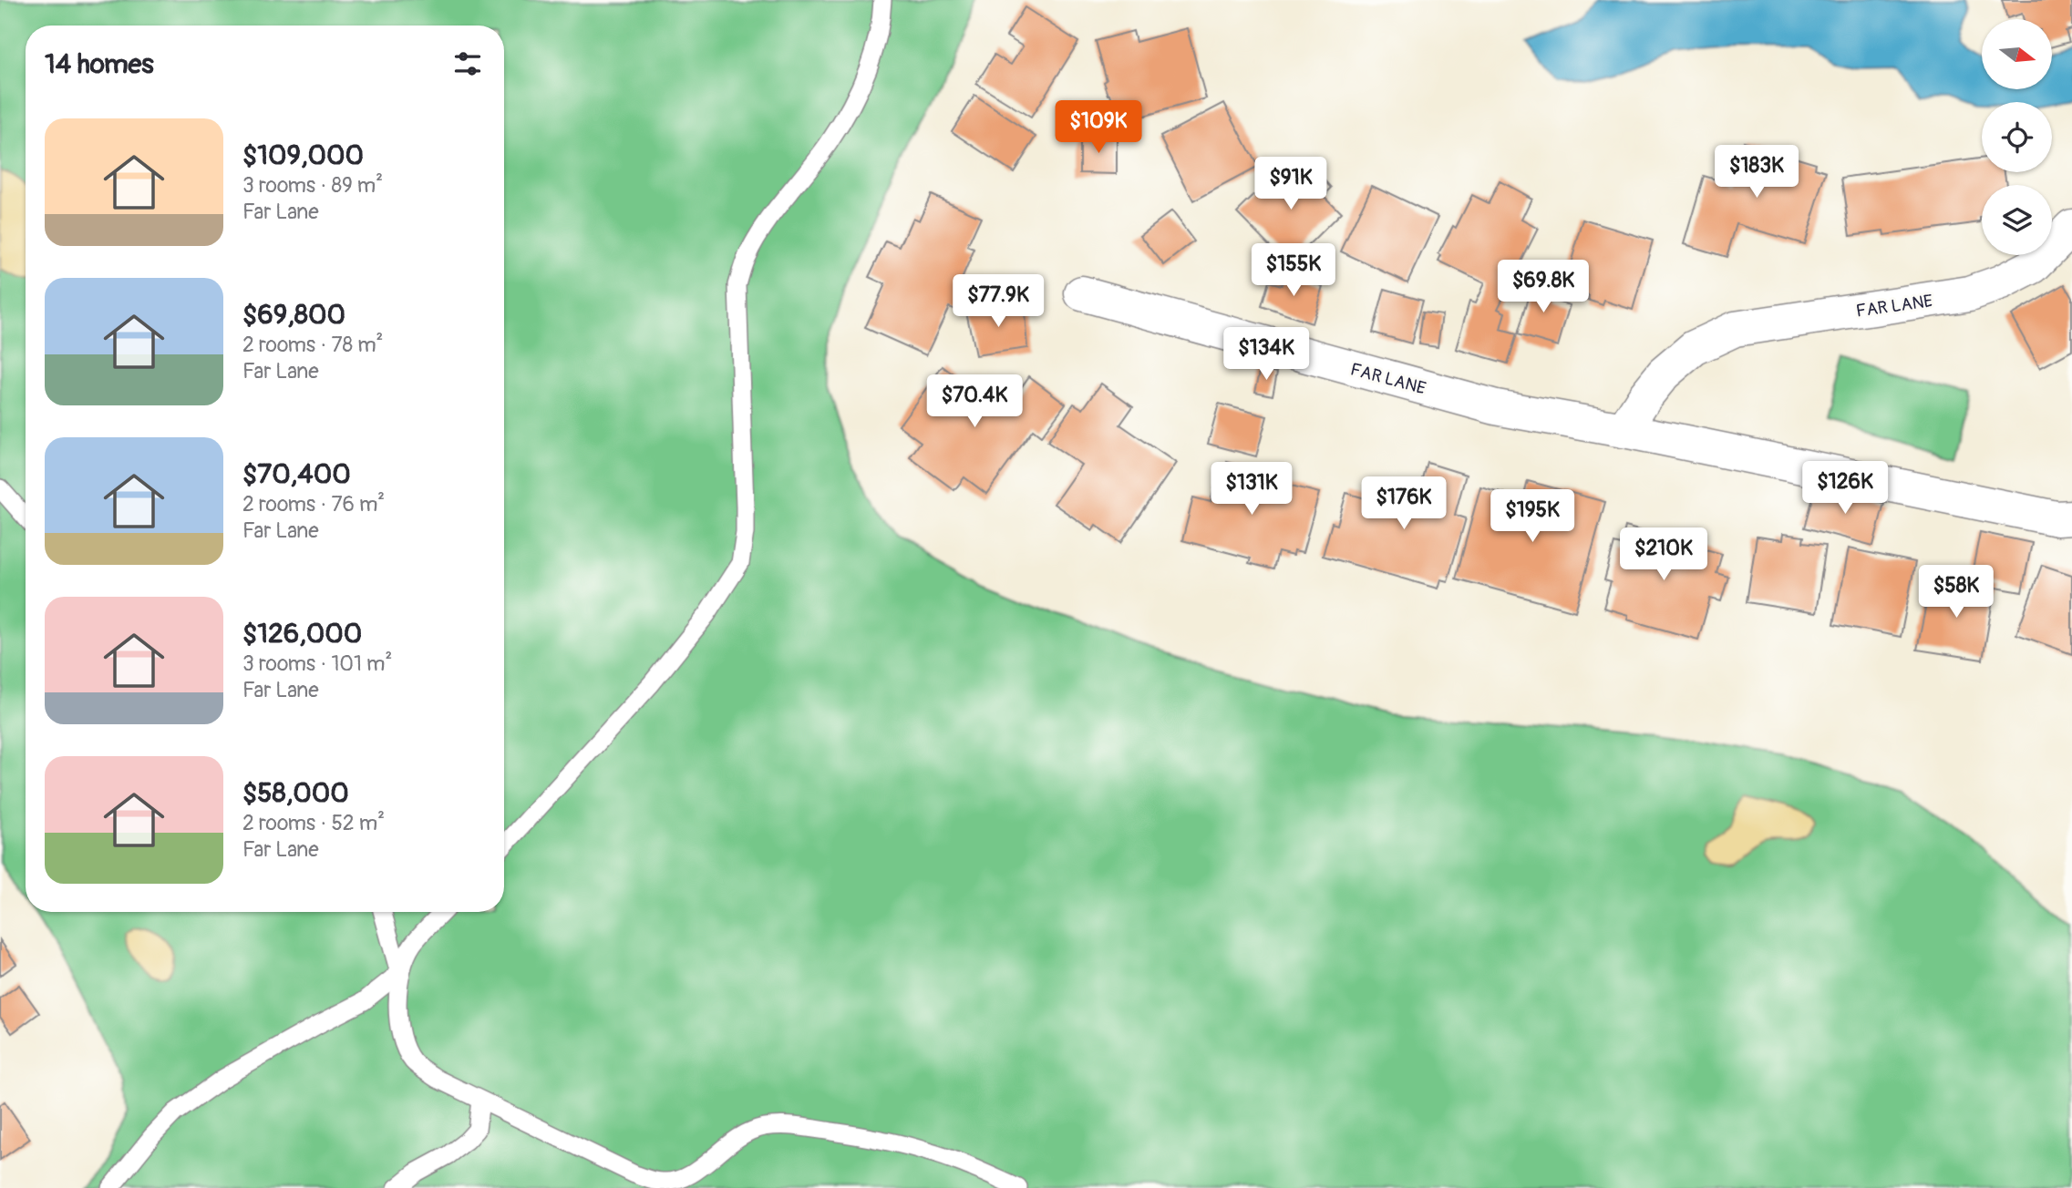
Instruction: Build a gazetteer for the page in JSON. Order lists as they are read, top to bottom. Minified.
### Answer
{"streets":{"street":["FAR LANE"]},"north":"right","page":{"heading":"14 homes","price":["$109K","$183K","$91K","$155K","$69.8K","$77.9K","$134K","$70.4K","$126K","$131K","$176K","$195K","$210K","$58K"],"list":[{"name":"$109,000","note":"3 rooms · 89 m² · Far Lane"},{"name":"$69,800","note":"2 rooms · 78 m² · Far Lane"},{"name":"$70,400","note":"2 rooms · 76 m² · Far Lane"},{"name":"$126,000","note":"3 rooms · 101 m² · Far Lane"},{"name":"$58,000","note":"2 rooms · 52 m² · Far Lane"}]}}
